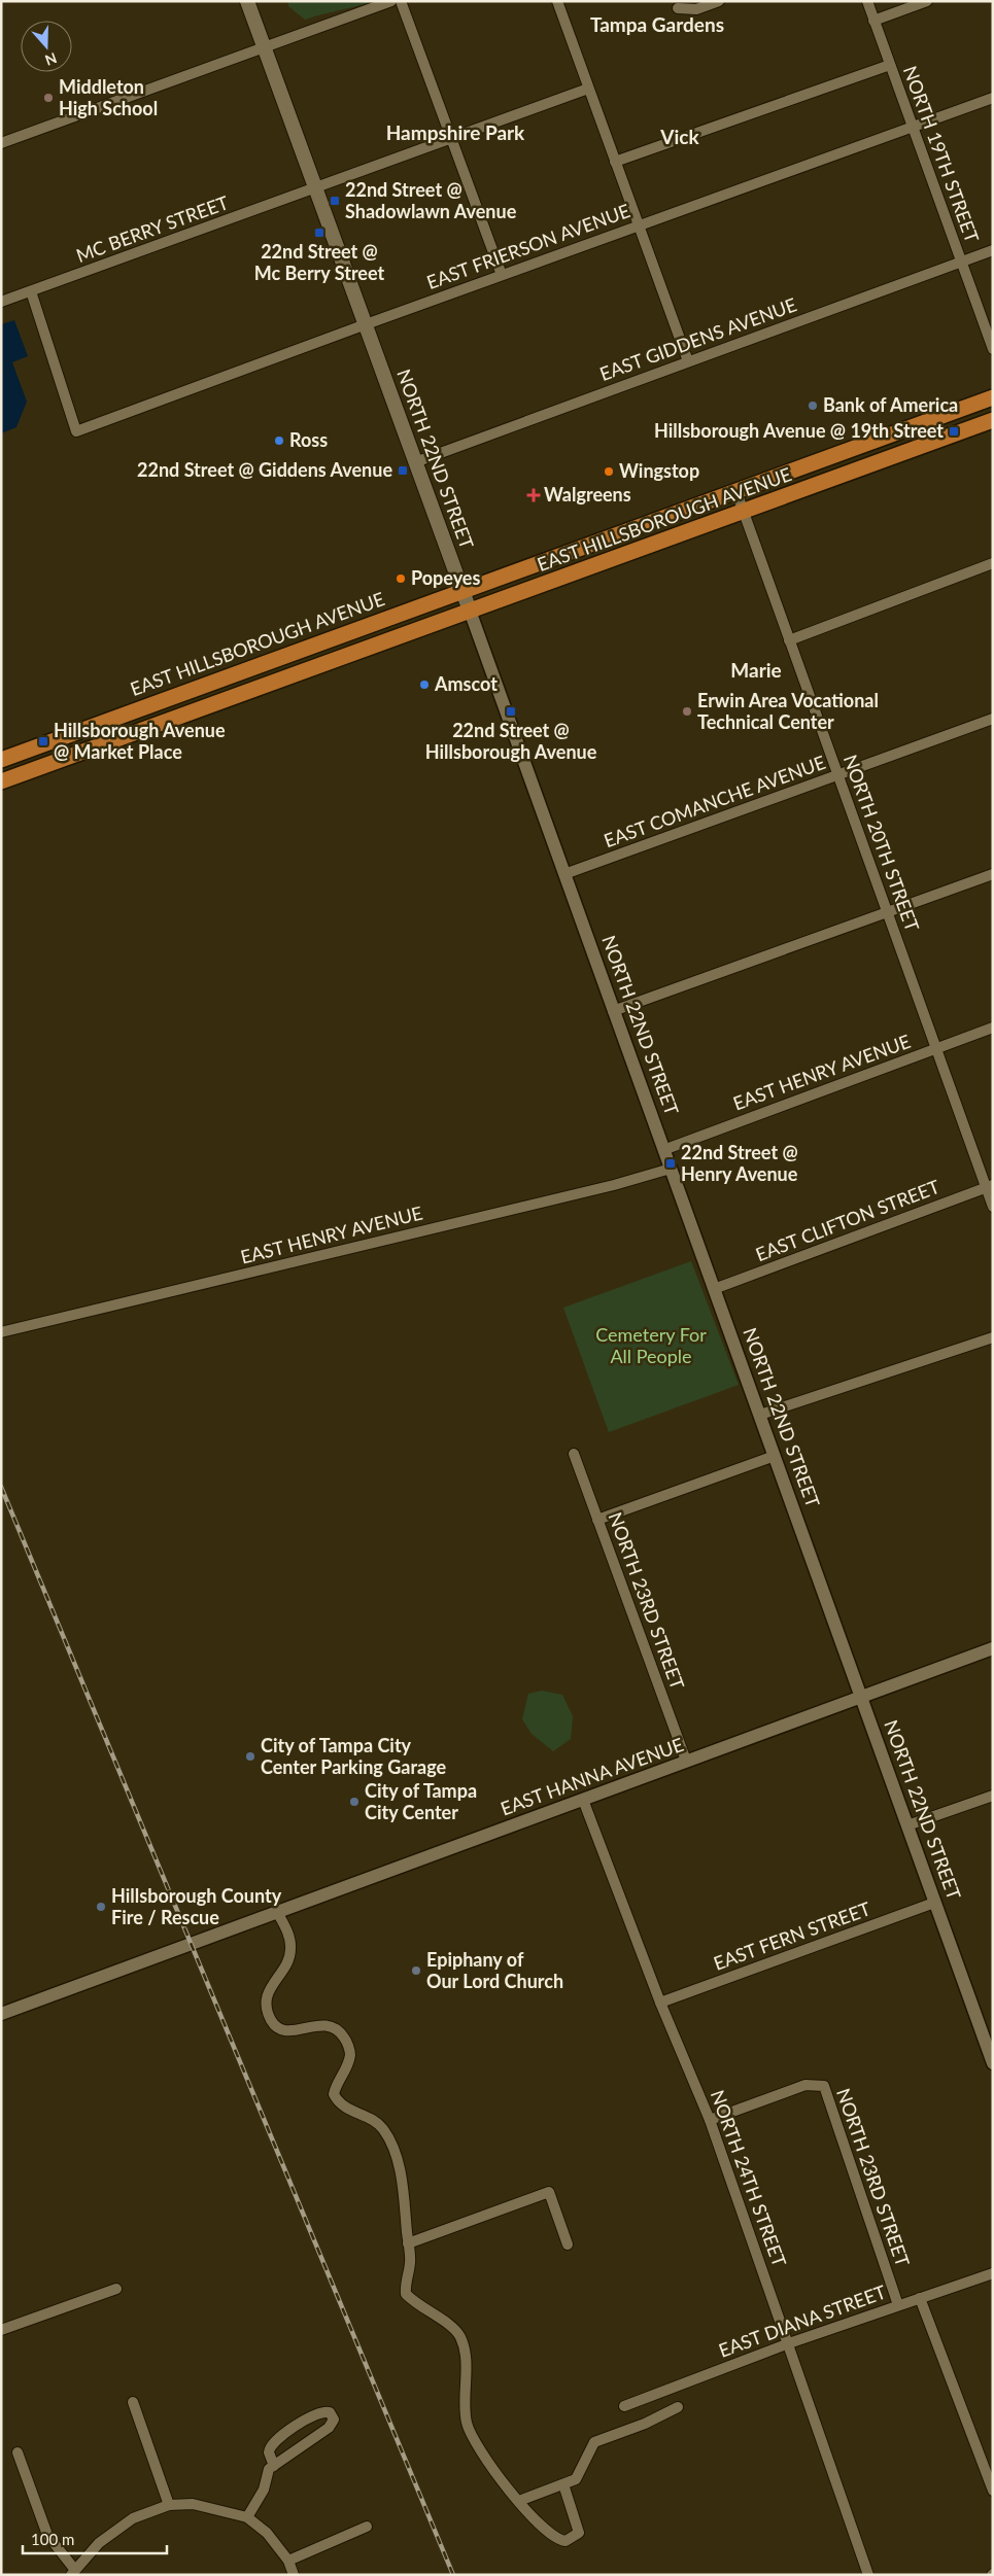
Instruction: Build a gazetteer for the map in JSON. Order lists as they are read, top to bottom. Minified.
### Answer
{"streets":{"main road":["NORTH 22ND STREET","EAST HILLSBOROUGH AVENUE"],"street":["NORTH 19TH STREET","MC BERRY STREET","EAST FRIERSON AVENUE","EAST GIDDENS AVENUE","EAST COMANCHE AVENUE","NORTH 20TH STREET","EAST HENRY AVENUE","EAST CLIFTON STREET","NORTH 23RD STREET","EAST HANNA AVENUE","EAST FERN STREET","NORTH 24TH STREET","EAST DIANA STREET"]},"crossings":[["NORTH 19TH STREET","EAST FRIERSON AVENUE"],["NORTH 19TH STREET","EAST GIDDENS AVENUE"],["MC BERRY STREET","EAST FRIERSON AVENUE"],["MC BERRY STREET","NORTH 22ND STREET"],["EAST FRIERSON AVENUE","NORTH 22ND STREET"],["EAST GIDDENS AVENUE","NORTH 22ND STREET"],["NORTH 22ND STREET","EAST HILLSBOROUGH AVENUE"],["NORTH 22ND STREET","EAST COMANCHE AVENUE"],["NORTH 22ND STREET","EAST HENRY AVENUE"],["NORTH 22ND STREET","EAST CLIFTON STREET"],["NORTH 22ND STREET","EAST HANNA AVENUE"],["NORTH 22ND STREET","EAST FERN STREET"],["EAST HILLSBOROUGH AVENUE","NORTH 20TH STREET"],["EAST COMANCHE AVENUE","NORTH 20TH STREET"],["NORTH 20TH STREET","EAST HENRY AVENUE"],["NORTH 20TH STREET","EAST CLIFTON STREET"],["NORTH 23RD STREET","EAST HANNA AVENUE"],["NORTH 23RD STREET","NORTH 24TH STREET"],["NORTH 23RD STREET","EAST DIANA STREET"],["EAST HANNA AVENUE","NORTH 24TH STREET"],["EAST FERN STREET","NORTH 24TH STREET"],["NORTH 24TH STREET","EAST DIANA STREET"]],"districts":["Tampa Gardens","Hampshire Park","Vick","Marie"],"parks":["Cemetery For All People"],"places":{"other":["Middleton High School","Bank of America","Ross","Wingstop","Popeyes","Amscot","Erwin Area Vocational Technical Center","City of Tampa City Center Parking Garage","City of Tampa City Center","Hillsborough County Fire / Rescue","Epiphany of Our Lord Church"],"transit":["22nd Street @ Shadowlawn Avenue","22nd Street @ Mc Berry Street","Hillsborough Avenue @ 19th Street","22nd Street @ Giddens Avenue","22nd Street @ Hillsborough Avenue","Hillsborough Avenue @ Market Place","22nd Street @ Henry Avenue"],"health":["Walgreens"]},"scale_bar":"100 m","north":"bottom"}
